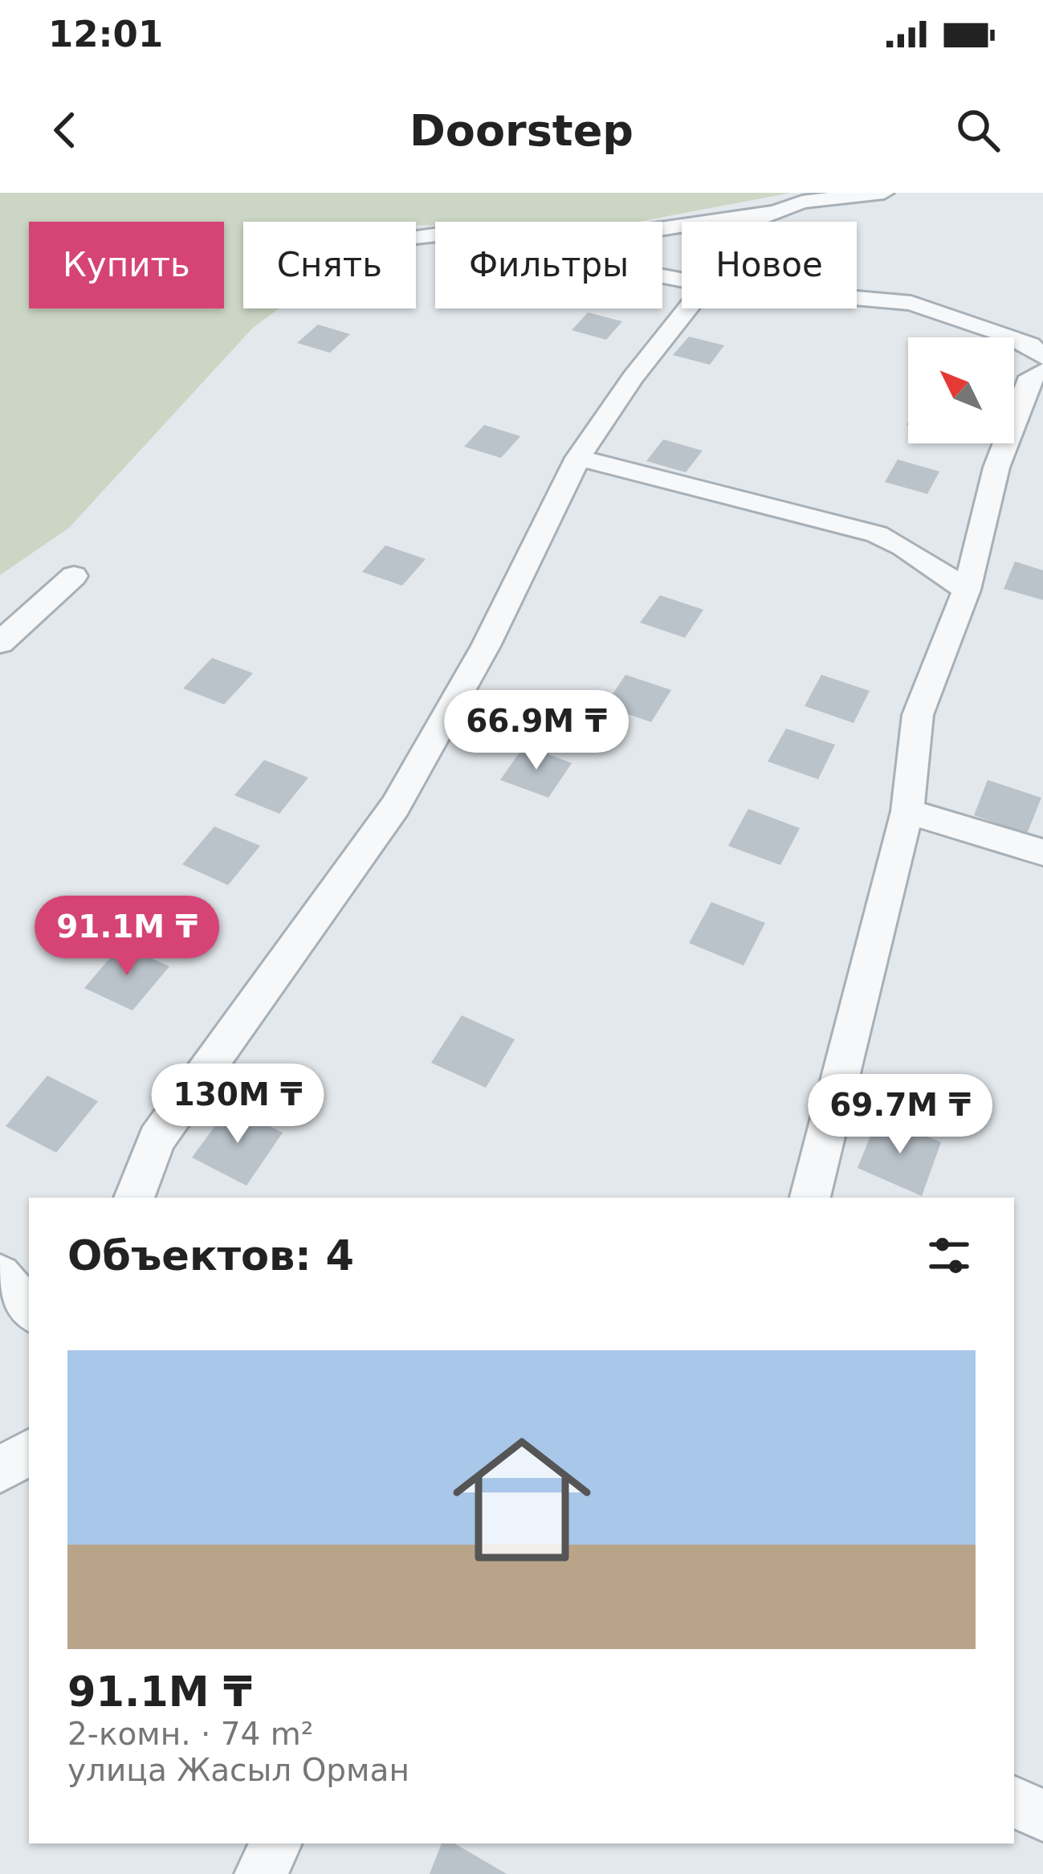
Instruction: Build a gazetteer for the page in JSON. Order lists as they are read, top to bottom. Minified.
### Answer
{"north":"top left","page":{"status":"12:01","header":"Doorstep","chip":["Купить","Снять","Фильтры","Новое"],"price":["66.9M ₸","91.1M ₸","130M ₸","69.7M ₸"],"heading":"Объектов: 4","list":[{"name":"91.1M ₸","note":"2-комн. · 74 m² · улица Жасыл Орман"}]}}
